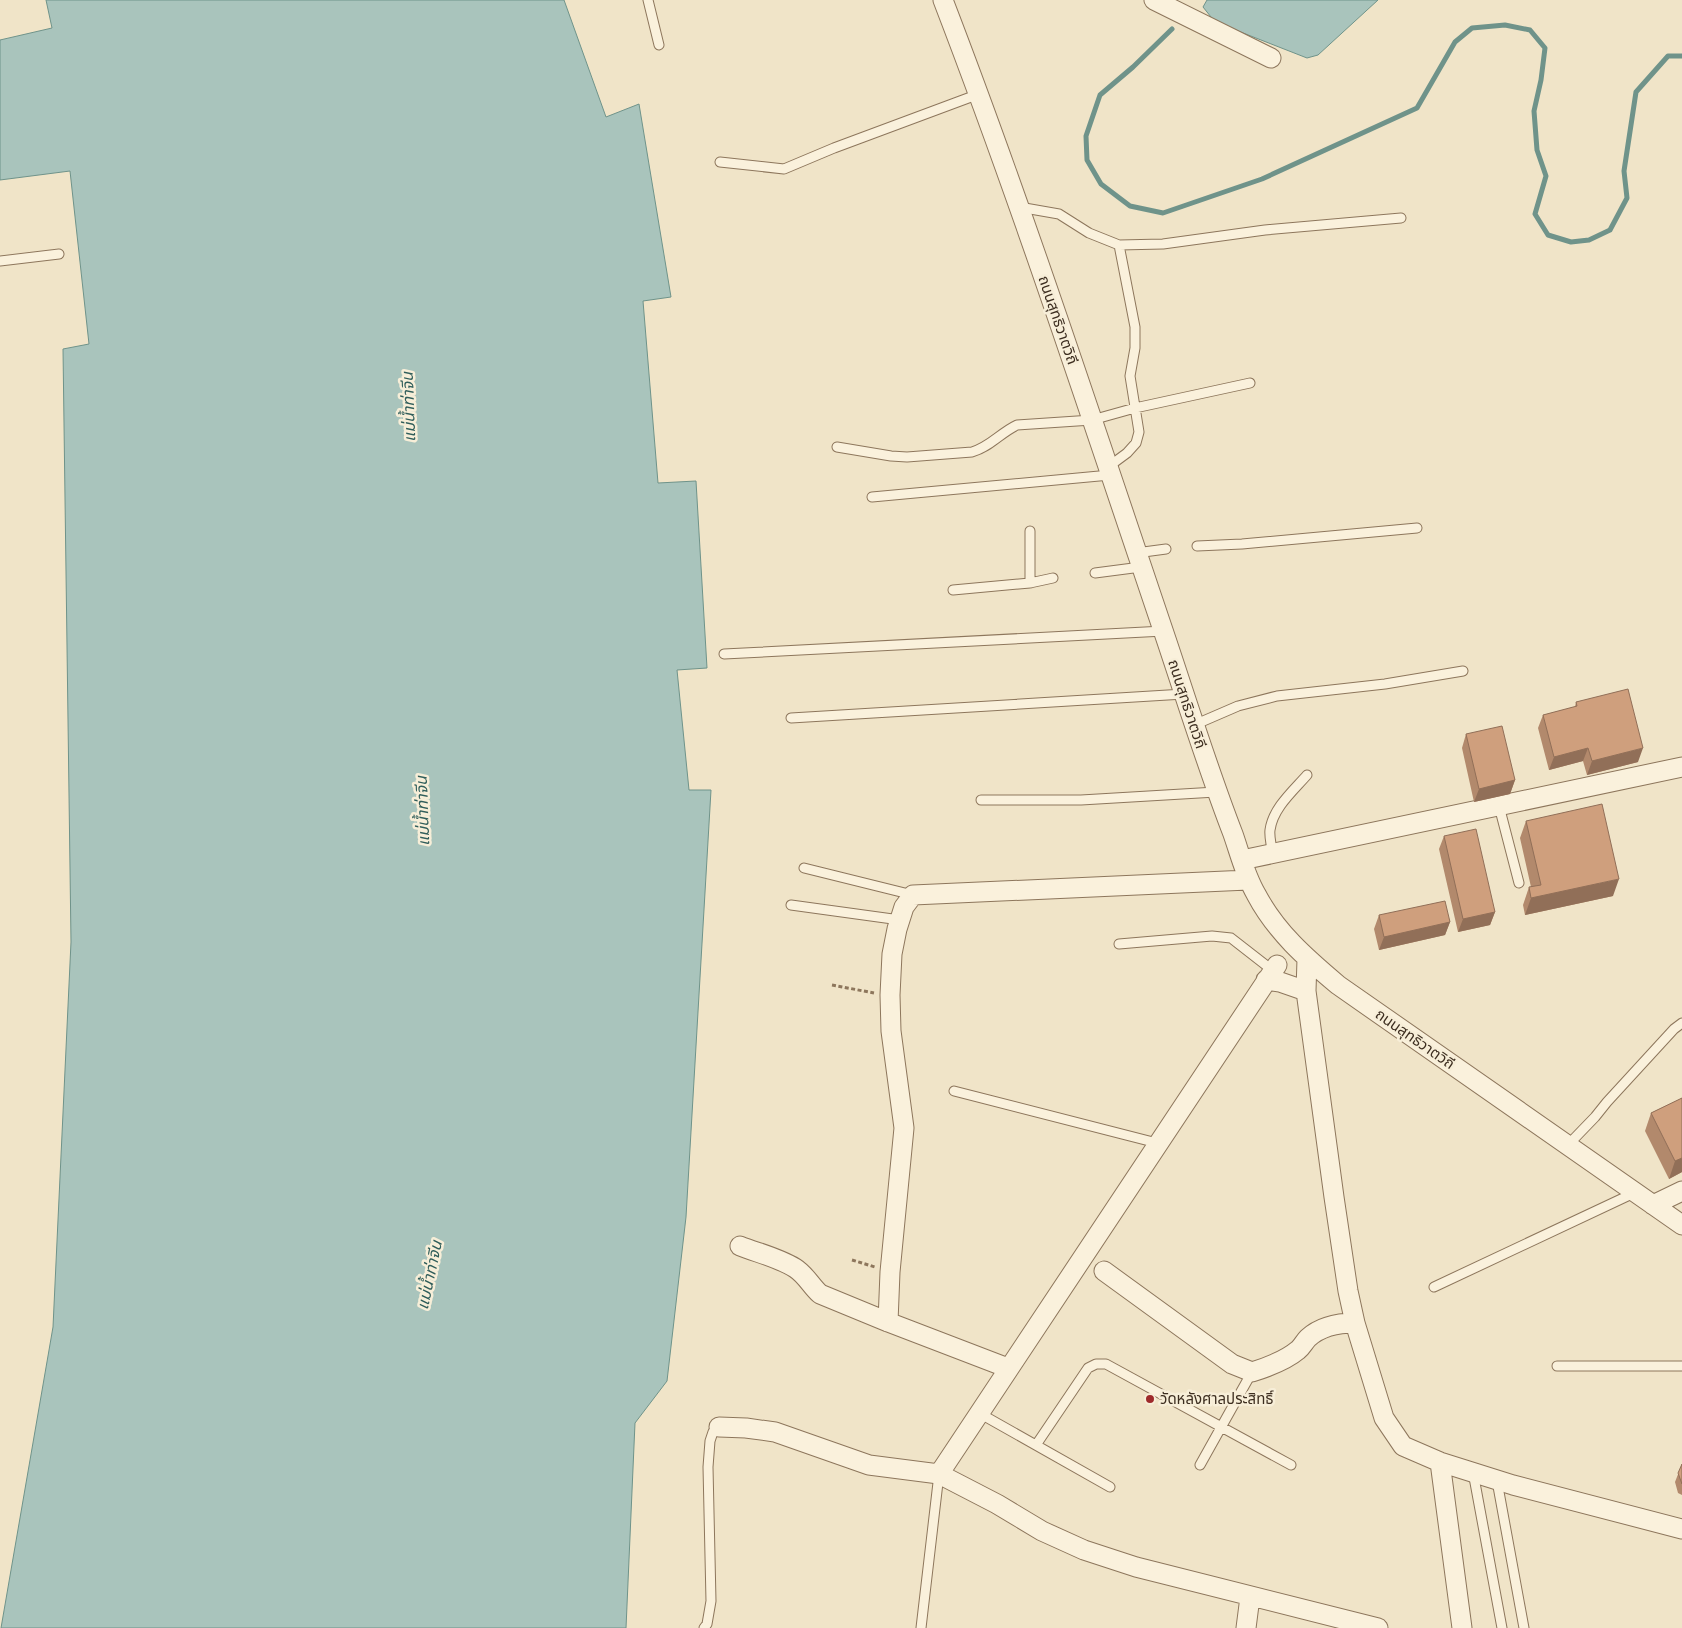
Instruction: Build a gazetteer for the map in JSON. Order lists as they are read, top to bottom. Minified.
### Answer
{"streets":{"street":["ถนนสุทธิวาตวิถี"]},"water":["แม่น้ำท่าจีน"],"places":["วัดหลังศาลประสิทธิ์"]}
